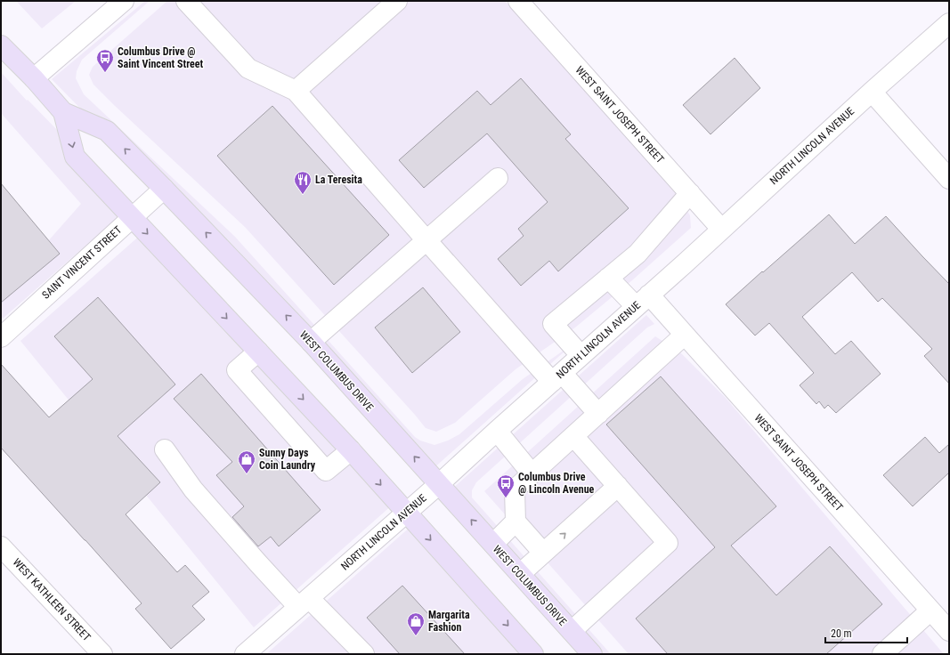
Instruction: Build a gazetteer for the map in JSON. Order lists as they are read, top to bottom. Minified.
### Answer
{"streets":{"main road":["WEST COLUMBUS DRIVE"],"street":["WEST SAINT JOSEPH STREET","NORTH LINCOLN AVENUE","SAINT VINCENT STREET","WEST KATHLEEN STREET"]},"crossings":[["WEST SAINT JOSEPH STREET","NORTH LINCOLN AVENUE"],["NORTH LINCOLN AVENUE","WEST COLUMBUS DRIVE"],["SAINT VINCENT STREET","WEST COLUMBUS DRIVE"]],"places":{"bus stop":["Columbus Drive @ Saint Vincent Street","Columbus Drive @ Lincoln Avenue"],"restaurant":["La Teresita"],"shop":["Sunny Days Coin Laundry","Margarita Fashion"]},"scale_bar":"20 m"}
